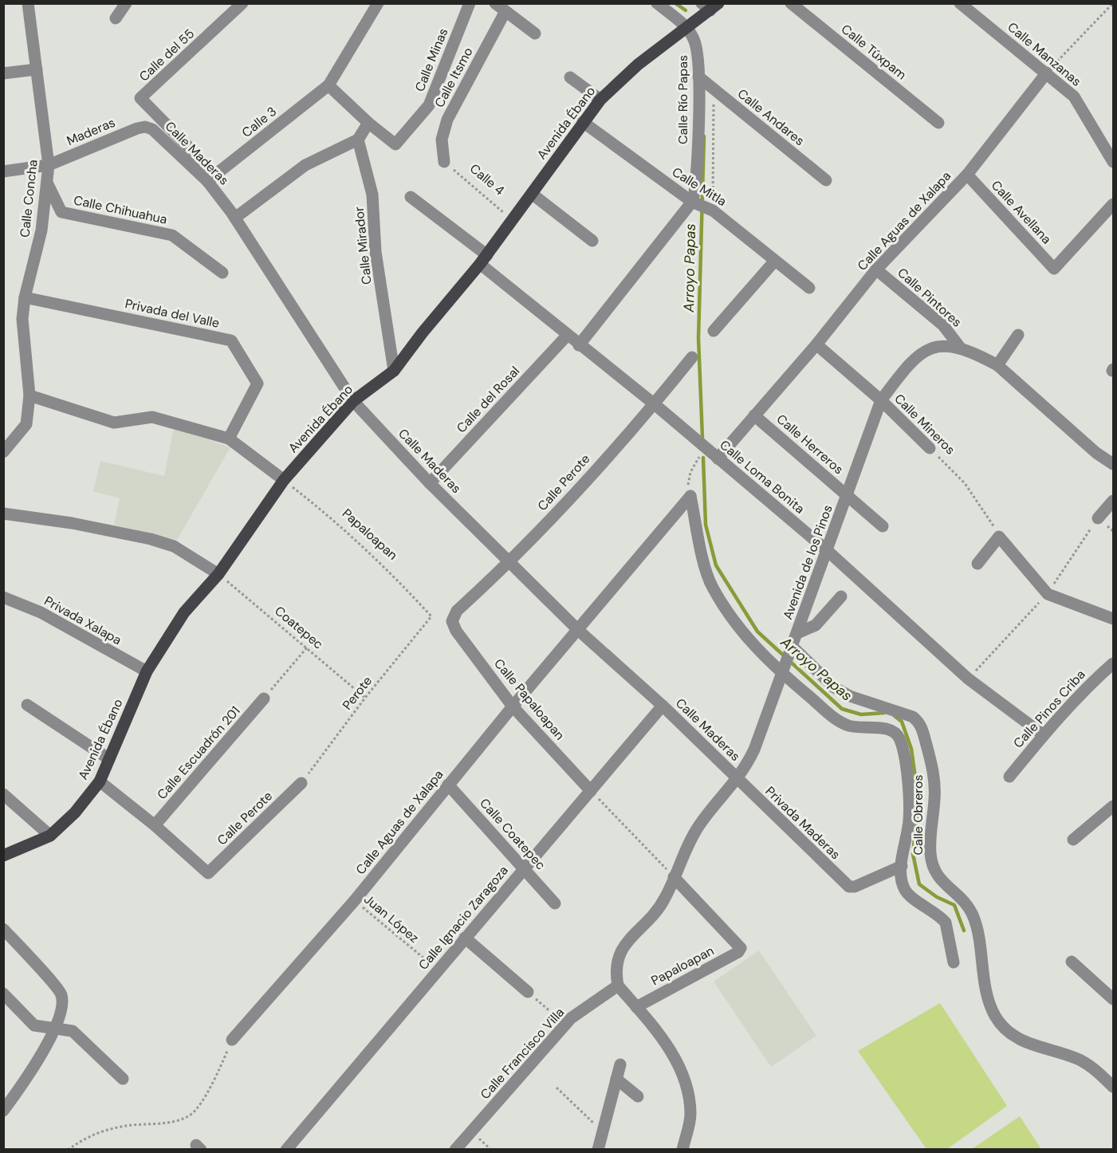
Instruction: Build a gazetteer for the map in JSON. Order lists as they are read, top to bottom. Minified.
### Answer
{"streets":{"main road":["Avenida Ébano"],"street":["Calle Túxpam","Calle Manzanas","Calle del 55","Calle Minas","Calle Itsmo","Calle Río Papas","Calle Andares","Calle 3","Maderas","Calle Maderas","Calle Mitla","Calle Concha","Calle Chihuahua","Calle Avellana","Calle Aguas de Xalapa","Calle Mirador","Calle Pintores","Privada del Valle","Calle del Rosal","Calle Mineros","Calle Herreros","Calle Loma Bonita","Calle Perote","Papaloapan","Avenida de los Pinos","Privada Xalapa","Calle Papaloapan","Calle Pinos Criba","Calle Escuadrón 201","Calle Obreros","Privada Maderas","Calle Coatepec","Calle Ignacio Zaragoza","Calle Francisco Villa"],"path":["Calle 4","Coatepec","Perote","Juan López"]},"crossings":[["Calle Manzanas","Calle Aguas de Xalapa"],["Calle del 55","Calle 3"],["Calle del 55","Calle Maderas"],["Calle Itsmo","Calle 4"],["Calle Río Papas","Calle Andares"],["Calle Río Papas","Avenida Ébano"],["Calle Río Papas","Calle Mitla"],["Calle 3","Calle Maderas"],["Avenida Ébano","Calle Maderas"],["Avenida Ébano","Calle 4"],["Avenida Ébano","Calle Mitla"],["Avenida Ébano","Calle Mirador"],["Avenida Ébano","Calle Loma Bonita"],["Avenida Ébano","Papaloapan"],["Avenida Ébano","Privada Xalapa"],["Avenida Ébano","Coatepec"],["Maderas","Calle Maderas"],["Maderas","Calle Concha"],["Calle Maderas","Calle Aguas de Xalapa"],["Calle Maderas","Calle del Rosal"],["Calle Maderas","Calle Perote"],["Calle Maderas","Avenida de los Pinos"],["Calle Maderas","Privada Maderas"],["Calle Maderas","Calle Ignacio Zaragoza"],["Calle Concha","Calle Chihuahua"],["Calle Concha","Privada del Valle"],["Calle Avellana","Calle Aguas de Xalapa"],["Calle Aguas de Xalapa","Calle Pintores"],["Calle Aguas de Xalapa","Calle Mineros"],["Calle Aguas de Xalapa","Calle Herreros"],["Calle Aguas de Xalapa","Calle Loma Bonita"],["Calle Aguas de Xalapa","Calle Papaloapan"],["Calle Aguas de Xalapa","Calle Obreros"],["Calle Aguas de Xalapa","Calle Coatepec"],["Calle Aguas de Xalapa","Juan López"],["Calle Pintores","Avenida de los Pinos"],["Calle del Rosal","Calle Loma Bonita"],["Calle Mineros","Avenida de los Pinos"],["Calle Herreros","Avenida de los Pinos"],["Calle Loma Bonita","Calle Perote"],["Calle Loma Bonita","Avenida de los Pinos"],["Calle Loma Bonita","Calle Pinos Criba"],["Calle Perote","Perote"],["Calle Perote","Calle Papaloapan"],["Calle Perote","Calle Escuadrón 201"],["Papaloapan","Avenida de los Pinos"],["Papaloapan","Perote"],["Avenida de los Pinos","Calle Obreros"],["Avenida de los Pinos","Privada Maderas"],["Avenida de los Pinos","Calle Francisco Villa"],["Coatepec","Perote"],["Calle Papaloapan","Calle Ignacio Zaragoza"],["Calle Obreros","Privada Maderas"],["Calle Coatepec","Calle Ignacio Zaragoza"],["Calle Ignacio Zaragoza","Juan López"]],"water":["Arroyo Papas"]}
